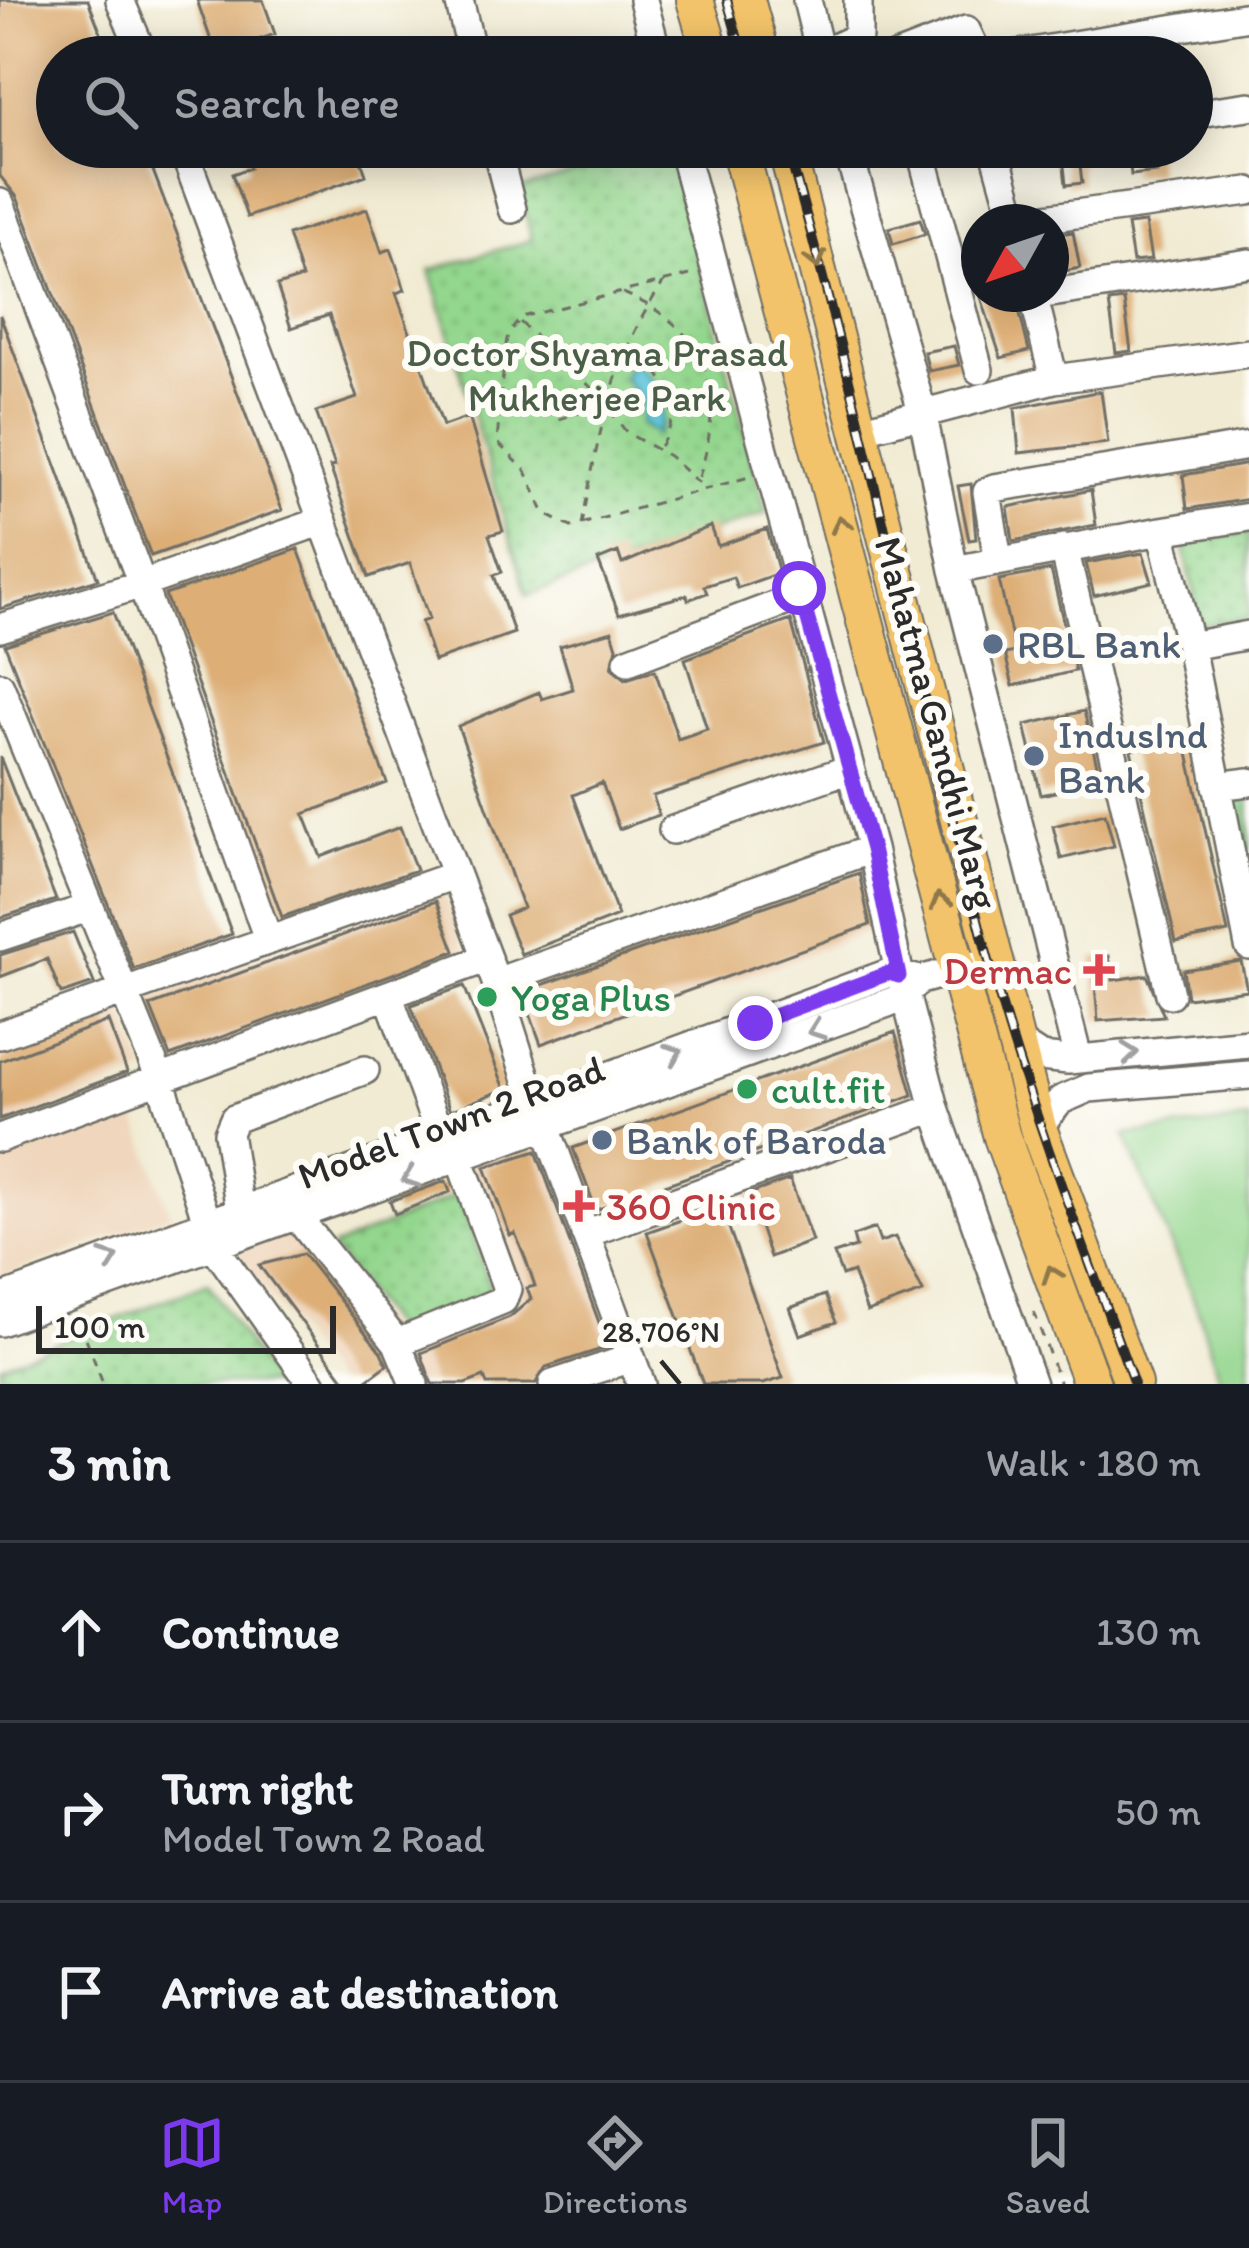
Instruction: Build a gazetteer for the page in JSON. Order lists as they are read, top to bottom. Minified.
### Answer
{"streets":{"main road":["Mahatma Gandhi Marg"],"street":["Model Town 2 Road"]},"crossings":[["Mahatma Gandhi Marg","Model Town 2 Road"]],"parks":["Doctor Shyama Prasad Mukherjee Park"],"places":{"other":["RBL Bank","IndusInd Bank","Yoga Plus","cult.fit","Bank of Baroda"],"health":["Dermac","360 Clinic"]},"scale_bar":"100 m","north":"bottom left","page":{"search":"Search here","scale":"100 m","heading":["3 min","Walk · 180 m"],"list":[["Continue","130 m"],["Turn right","Model Town 2 Road","50 m"],"Arrive at destination"],"nav":["Map","Directions","Saved"]},"coordinates":["28.706°N"]}
